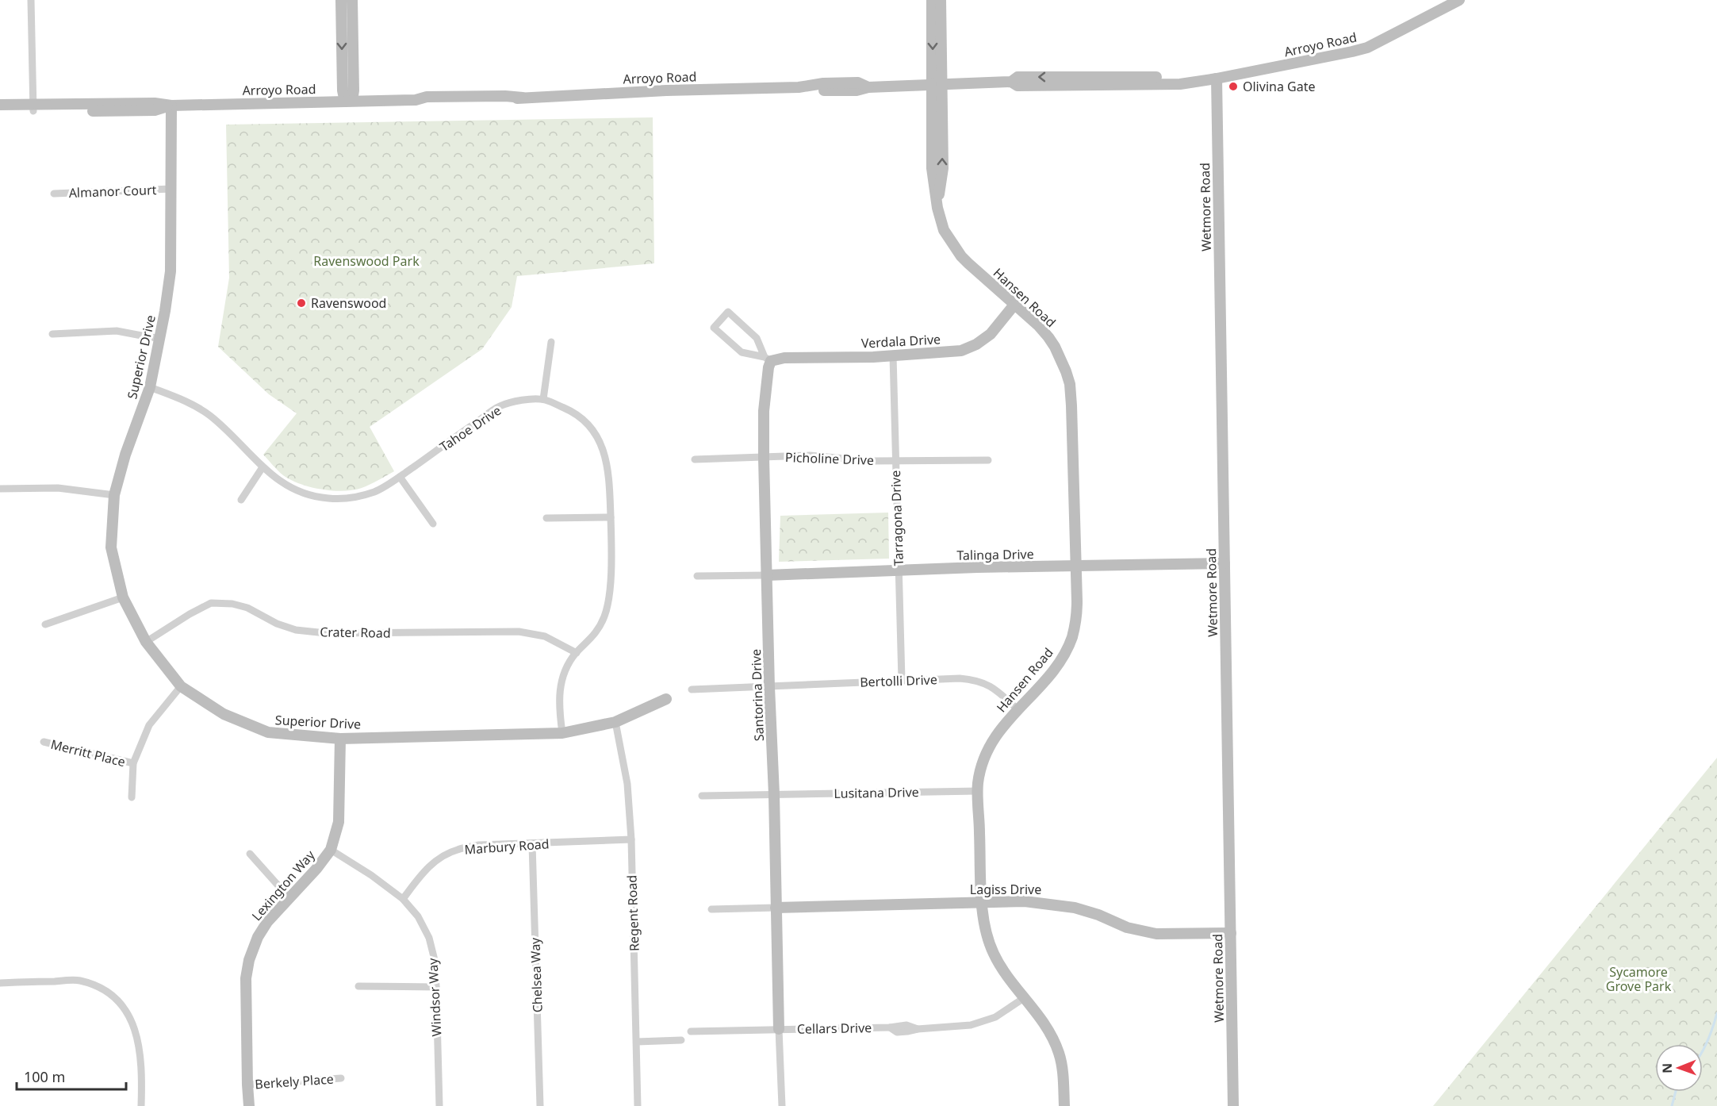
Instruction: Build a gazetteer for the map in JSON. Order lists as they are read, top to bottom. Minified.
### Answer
{"streets":{"street":["Arroyo Road","Almanor Court","Wetmore Road","Hansen Road","Verdala Drive","Superior Drive","Tahoe Drive","Picholine Drive","Tarragona Drive","Talinga Drive","Crater Road","Bertolli Drive","Santorina Drive","Merritt Place","Lusitana Drive","Marbury Road","Lexington Way","Lagiss Drive","Regent Road","Chelsea Way","Windsor Way","Cellars Drive","Berkely Place"]},"crossings":[["Arroyo Road","Wetmore Road"],["Arroyo Road","Hansen Road"],["Arroyo Road","Superior Drive"],["Almanor Court","Superior Drive"],["Wetmore Road","Talinga Drive"],["Wetmore Road","Lagiss Drive"],["Hansen Road","Verdala Drive"],["Hansen Road","Talinga Drive"],["Hansen Road","Bertolli Drive"],["Hansen Road","Lusitana Drive"],["Hansen Road","Lagiss Drive"],["Hansen Road","Cellars Drive"],["Verdala Drive","Tarragona Drive"],["Verdala Drive","Santorina Drive"],["Superior Drive","Tahoe Drive"],["Superior Drive","Crater Road"],["Superior Drive","Lexington Way"],["Superior Drive","Regent Road"],["Tahoe Drive","Crater Road"],["Picholine Drive","Tarragona Drive"],["Picholine Drive","Santorina Drive"],["Tarragona Drive","Talinga Drive"],["Tarragona Drive","Bertolli Drive"],["Talinga Drive","Santorina Drive"],["Bertolli Drive","Santorina Drive"],["Santorina Drive","Lusitana Drive"],["Santorina Drive","Lagiss Drive"],["Santorina Drive","Cellars Drive"],["Marbury Road","Regent Road"],["Marbury Road","Chelsea Way"],["Marbury Road","Windsor Way"],["Lexington Way","Windsor Way"],["Lexington Way","Berkely Place"]],"parks":["Ravenswood Park","Sycamore Grove Park"],"places":["Olivina Gate","Ravenswood"],"scale_bar":"100 m","north":"left"}
